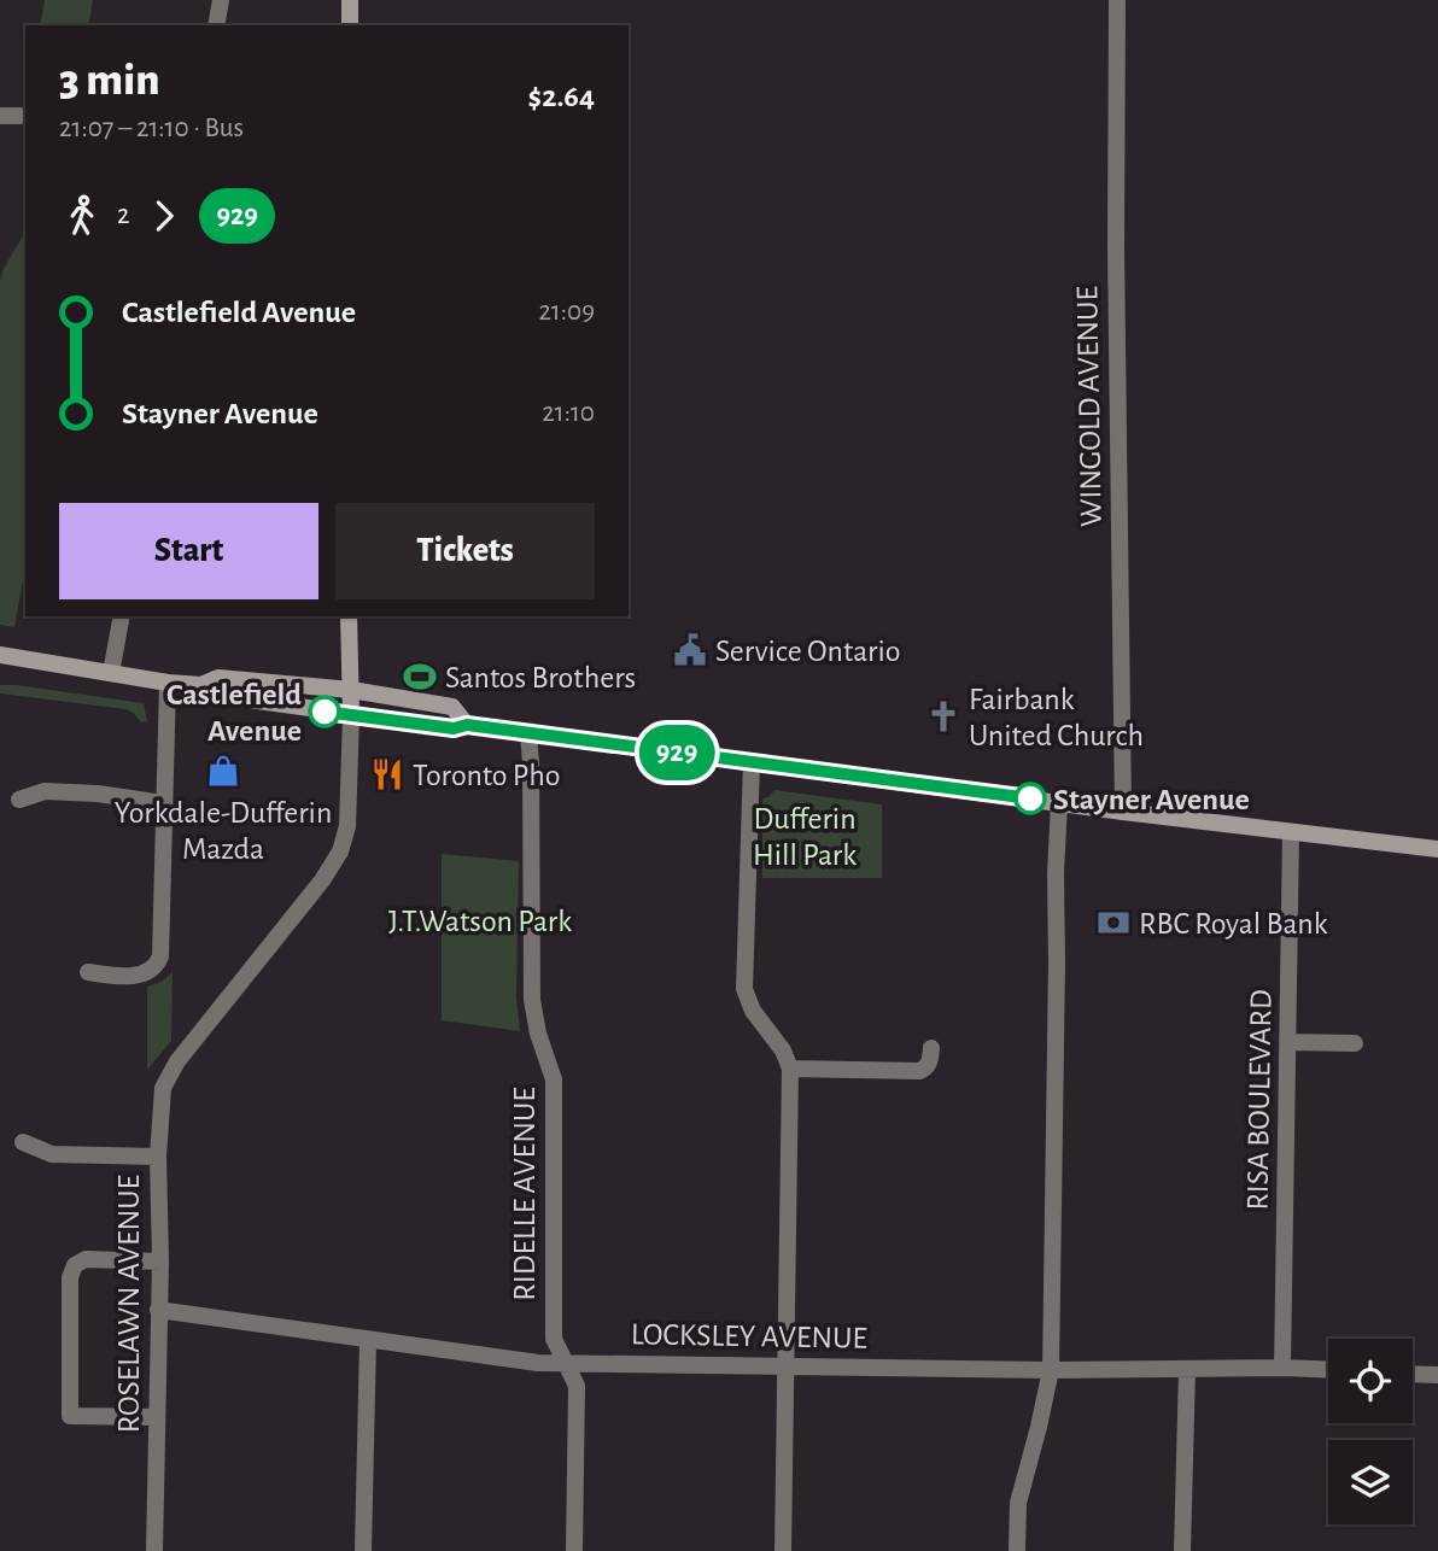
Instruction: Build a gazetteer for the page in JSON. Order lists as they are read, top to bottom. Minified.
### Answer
{"streets":{"street":["WINGOLD AVENUE","RISA BOULEVARD","RIDELLE AVENUE","ROSELAWN AVENUE","LOCKSLEY AVENUE"]},"crossings":[["RISA BOULEVARD","LOCKSLEY AVENUE"],["RIDELLE AVENUE","LOCKSLEY AVENUE"],["ROSELAWN AVENUE","LOCKSLEY AVENUE"]],"parks":["Dufferin Hill Park","J.T.Watson Park"],"places":{"public building":["Service Ontario"],"sports":["Santos Brothers"],"other":["Castlefield Avenue","Stayner Avenue"],"church":["Fairbank United Church"],"shop":["Yorkdale-Dufferin Mazda"],"restaurant":["Toronto Pho"],"bank":["RBC Royal Bank"]},"lines":["bus line 929"],"page":{"on_map":"929","heading":["3 min","21:07 – 21:10 · Bus","$2.64"],"legs":["2","929"],"list":[{"name":"Castlefield Avenue","value":"21:09"},{"name":"Stayner Avenue","value":"21:10"}],"buttons":["Start","Tickets"]}}
